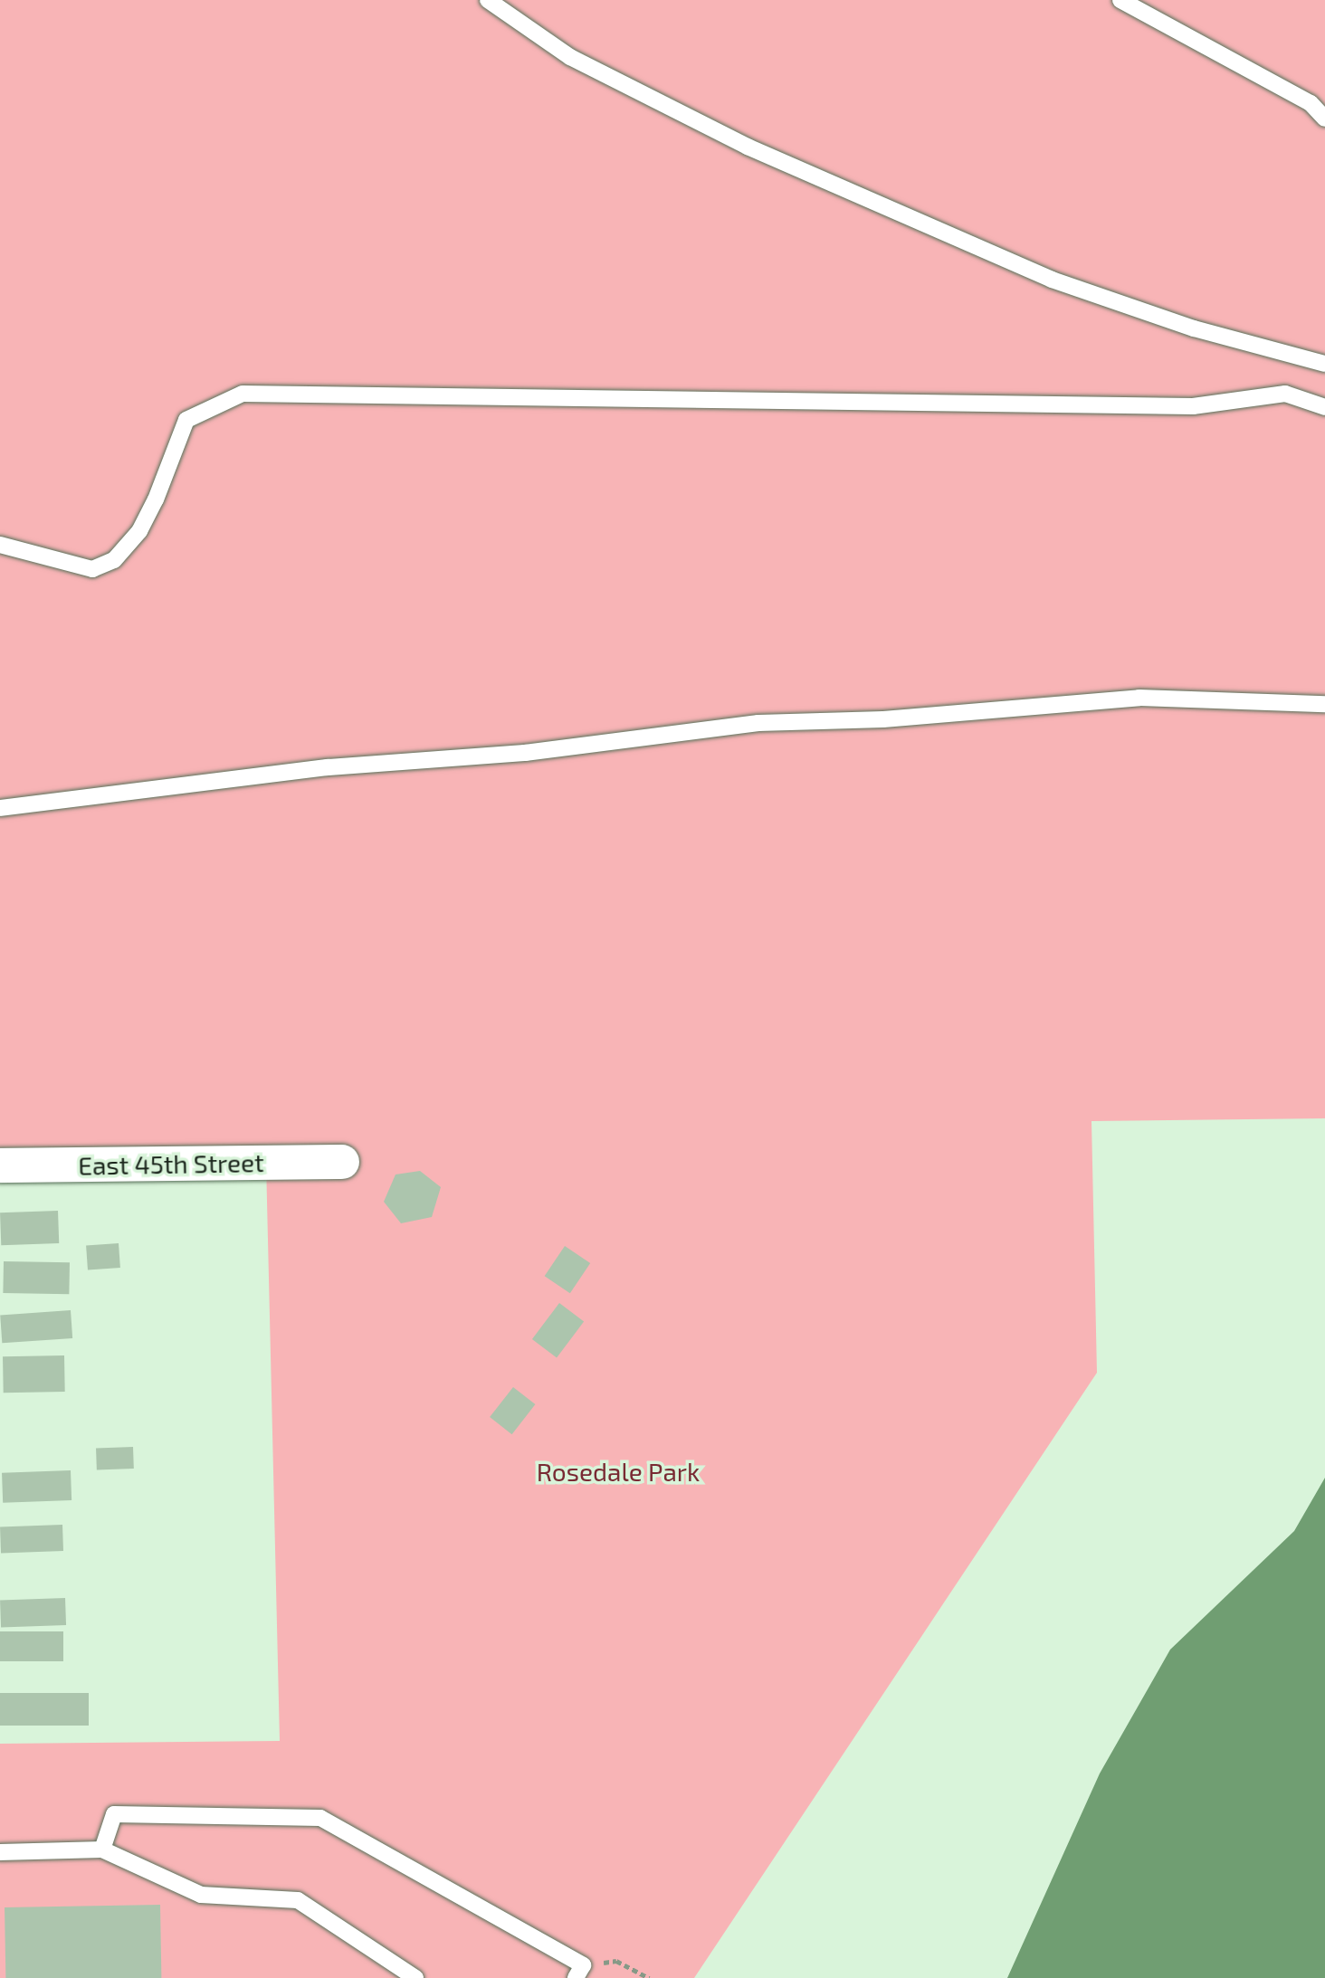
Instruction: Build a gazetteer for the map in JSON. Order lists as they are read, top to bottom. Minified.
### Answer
{"streets":{"street":["East 45th Street"]},"parks":["Rosedale Park"]}
